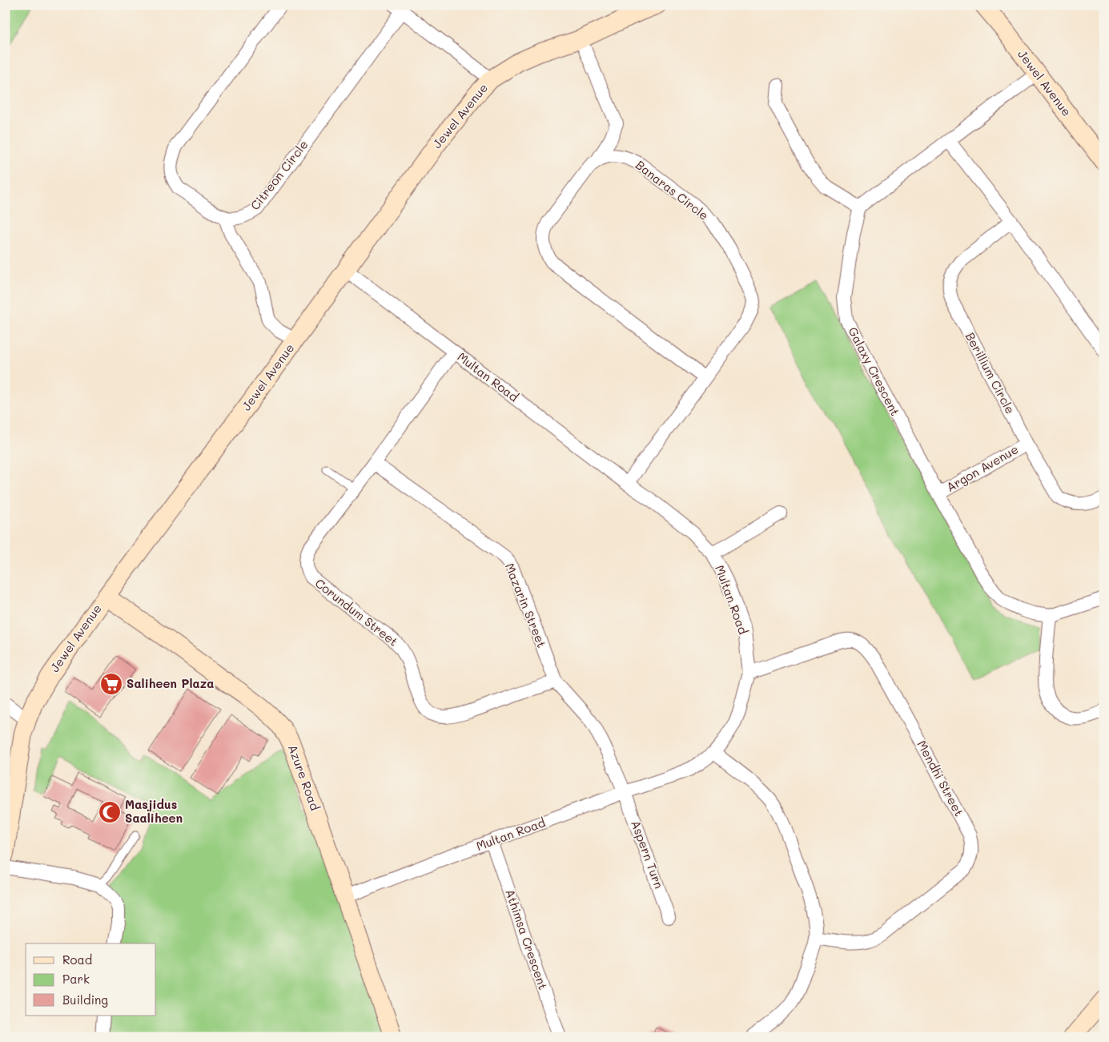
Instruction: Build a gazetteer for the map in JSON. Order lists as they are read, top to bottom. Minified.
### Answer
{"streets":{"street":["Jewel Avenue","Citreon Circle","Banaras Circle","Galaxy Crescent","Berillium Circle","Multan Road","Argon Avenue","Mazarin Street","Corundum Street","Azure Road","Mendhi Street","Aspern Turn","Athimsa Crescent"]},"crossings":[["Jewel Avenue","Multan Road"],["Jewel Avenue","Azure Road"],["Banaras Circle","Multan Road"],["Galaxy Crescent","Argon Avenue"],["Berillium Circle","Argon Avenue"],["Multan Road","Mazarin Street"],["Multan Road","Corundum Street"],["Multan Road","Azure Road"],["Multan Road","Mendhi Street"],["Multan Road","Aspern Turn"],["Multan Road","Athimsa Crescent"],["Mazarin Street","Corundum Street"],["Mazarin Street","Aspern Turn"]],"places":{"supermarket":["Saliheen Plaza"],"mosque":["Masjidus Saaliheen"]},"legend":["Road","Park","Building"]}
